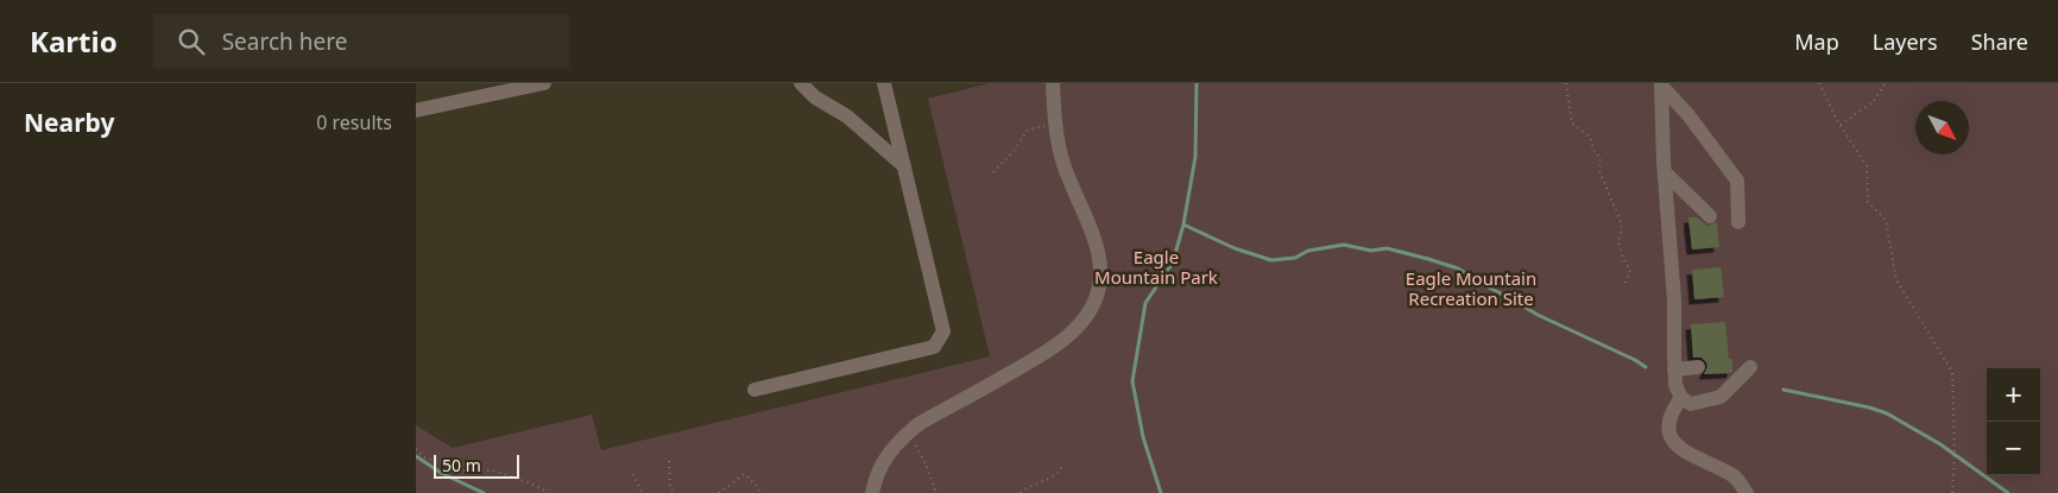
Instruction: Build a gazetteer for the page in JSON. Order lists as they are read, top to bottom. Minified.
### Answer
{"parks":["Eagle Mountain Park","Eagle Mountain Recreation Site"],"scale_bar":"50 m","north":"bottom right","page":{"header":"Kartio","search":"Search here","nav":["Map","Layers","Share"],"heading":["Nearby","0 results"],"map_buttons":["+","−"],"scale":"50 m"}}
